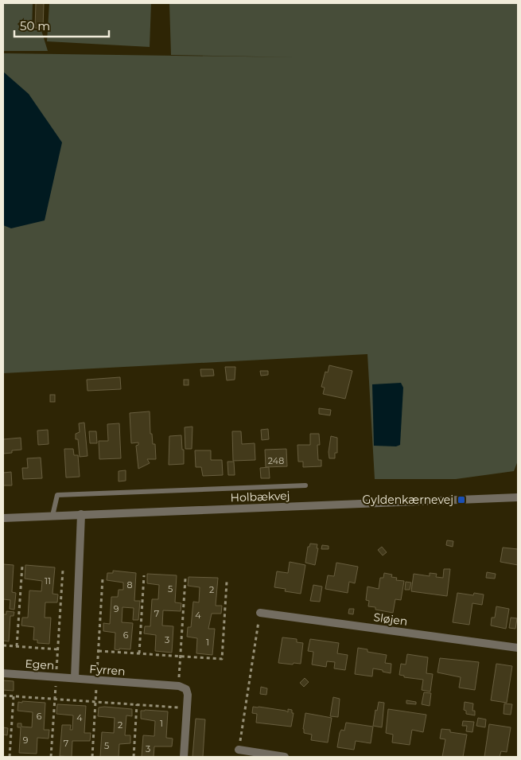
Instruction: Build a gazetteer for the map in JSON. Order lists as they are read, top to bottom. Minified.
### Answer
{"streets":{"street":["Holbækvej","Sløjen","Egen","Fyrren"]},"crossings":[["Holbækvej","Fyrren"],["Egen","Fyrren"]],"places":{"transit":["Gyldenkærnevej"]},"house_numbers":["248","11","8","5","2","9","7","4","6","3","1","6","4","1","2","9","7","5","3"],"scale_bar":"50 m"}
